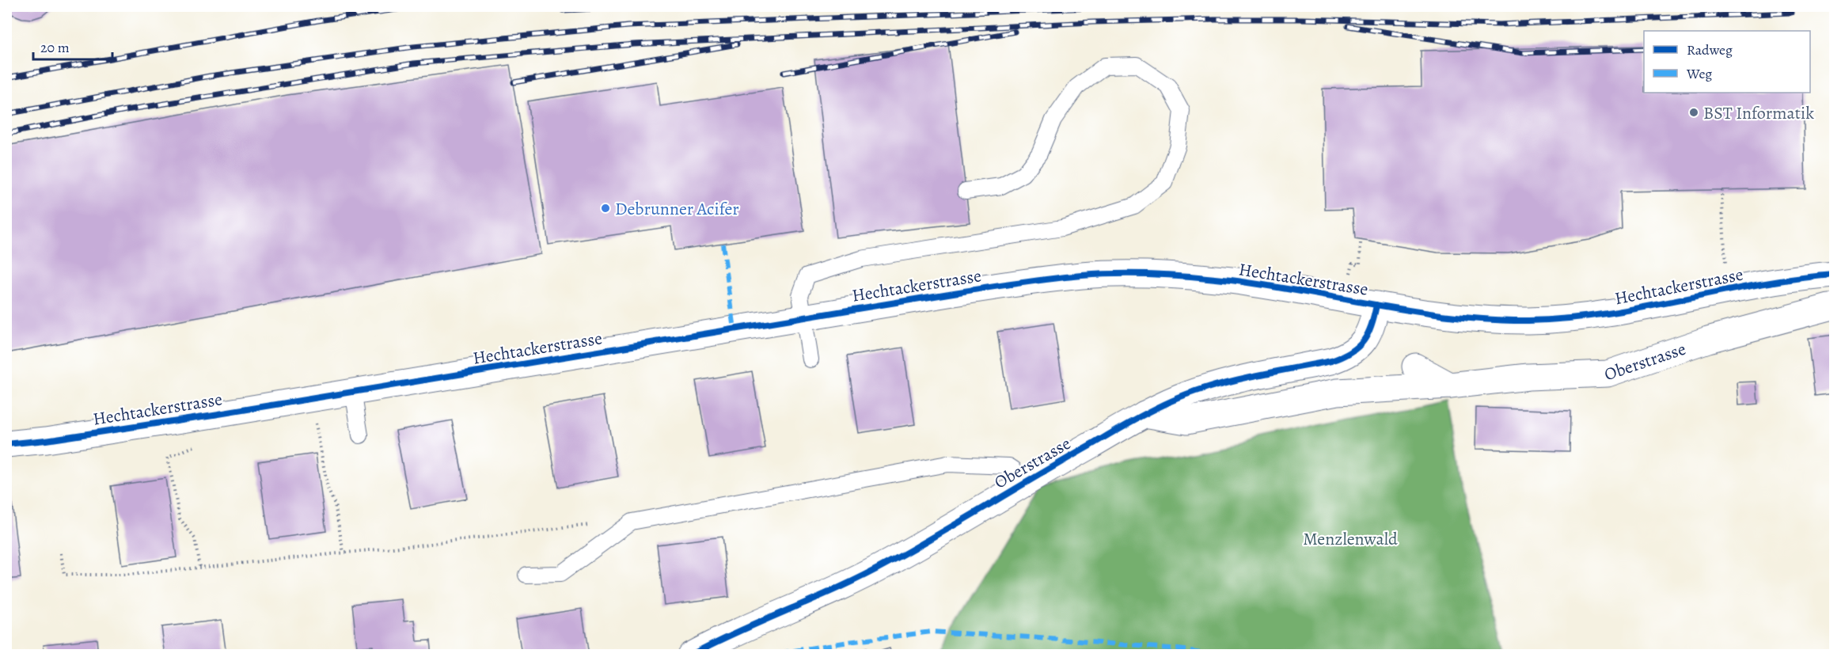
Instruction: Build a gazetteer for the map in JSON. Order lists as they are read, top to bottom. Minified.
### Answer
{"streets":{"street":["Hechtackerstrasse","Oberstrasse"]},"crossings":[["Hechtackerstrasse","Oberstrasse"]],"parks":["Menzlenwald"],"places":["BST Informatik","Debrunner Acifer"],"legend":["Radweg","Weg"],"scale_bar":"20 m"}
